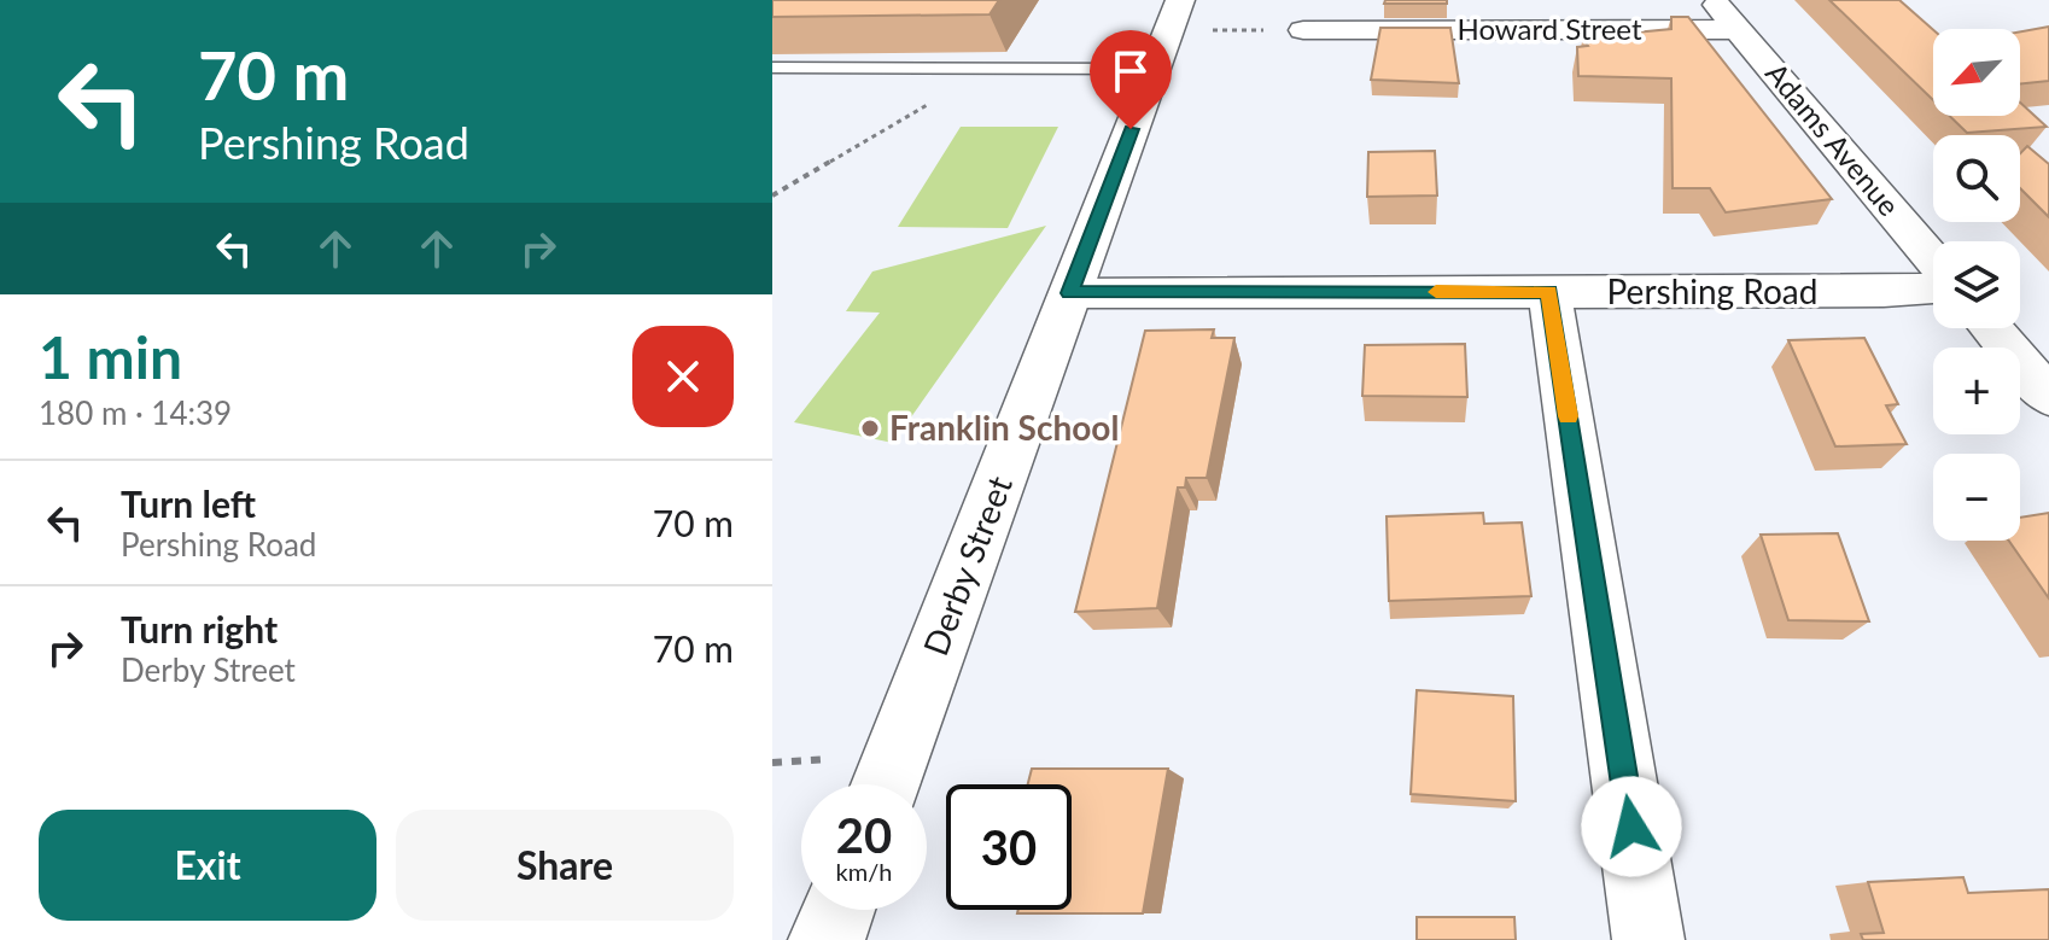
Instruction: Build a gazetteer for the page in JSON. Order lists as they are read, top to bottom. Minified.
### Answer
{"streets":{"street":["Howard Street","Adams Avenue","Pershing Road","Derby Street"]},"crossings":[["Howard Street","Adams Avenue"],["Pershing Road","Derby Street"]],"places":["Franklin School"],"north":"bottom left","page":{"turn":["70 m","Pershing Road"],"map_buttons":["+","−"],"heading":["1 min","180 m · 14:39"],"list":[{"name":"Turn left","note":"Pershing Road","value":"70 m"},{"name":"Turn right","note":"Derby Street","value":"70 m"}],"speed":"20 km/h","limit":"30","buttons":["Exit","Share"]}}
